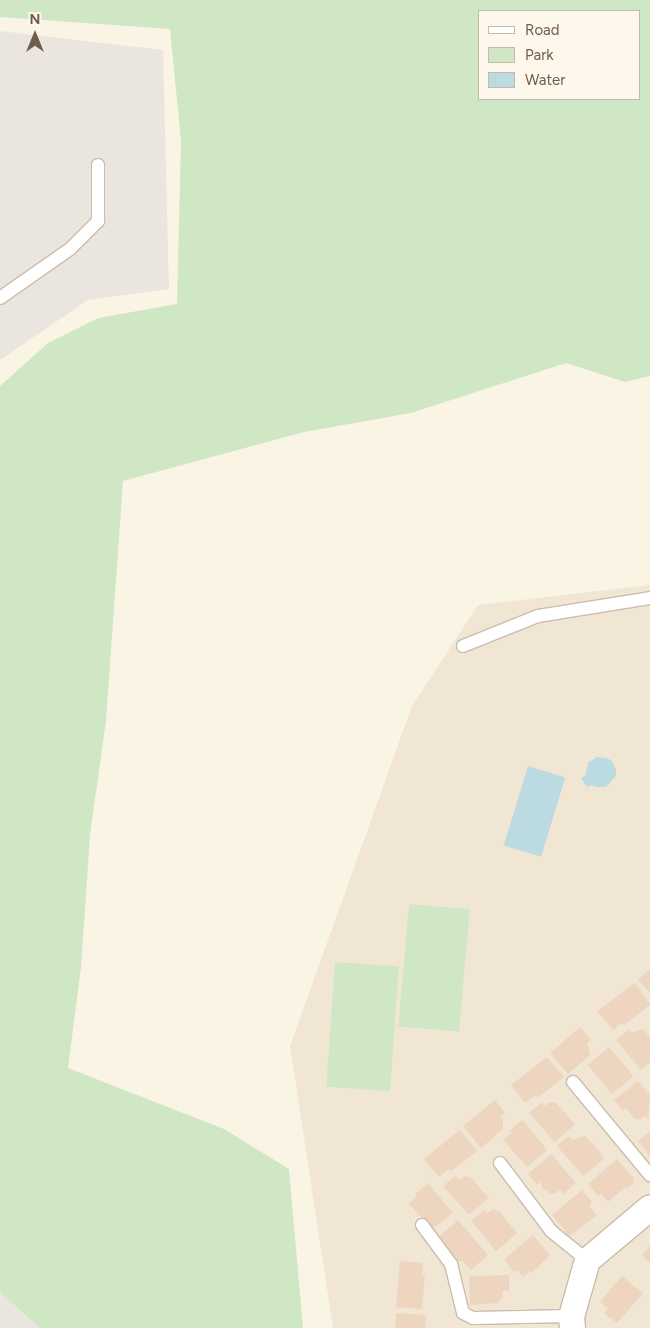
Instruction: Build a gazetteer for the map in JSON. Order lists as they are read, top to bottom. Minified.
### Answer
{"legend":["Road","Park","Water"],"north":"top"}
